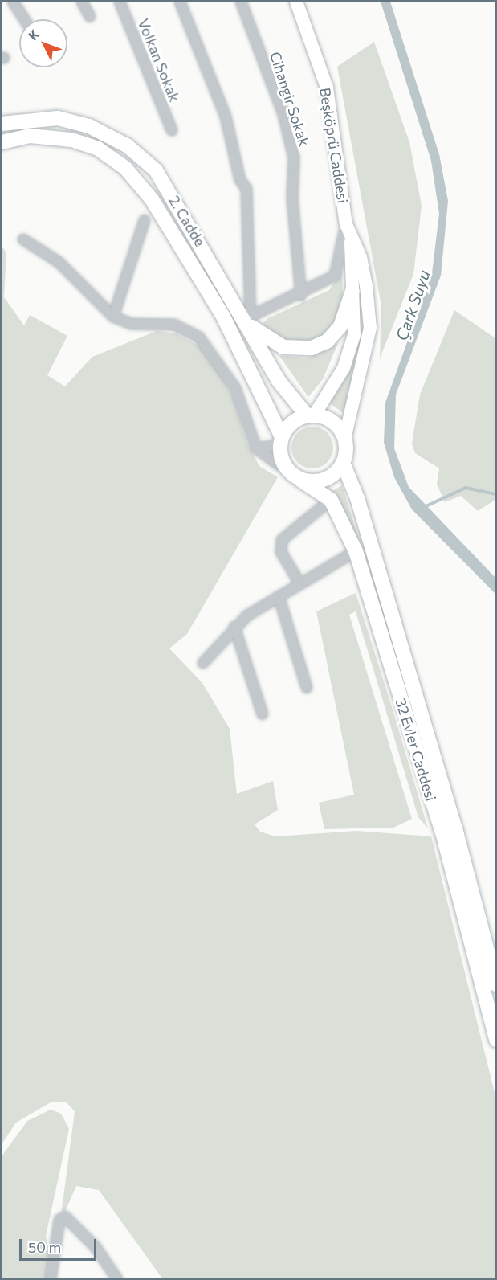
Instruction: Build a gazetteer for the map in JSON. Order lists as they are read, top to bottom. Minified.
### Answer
{"streets":{"main road":["Beşköprü Caddesi","2. Cadde","32 Evler Caddesi"],"street":["Volkan Sokak","Cihangir Sokak"]},"crossings":[["Beşköprü Caddesi","2. Cadde"],["Beşköprü Caddesi","32 Evler Caddesi"],["2. Cadde","32 Evler Caddesi"]],"water":["Çark Suyu"],"scale_bar":"50 m","north":"top left"}
